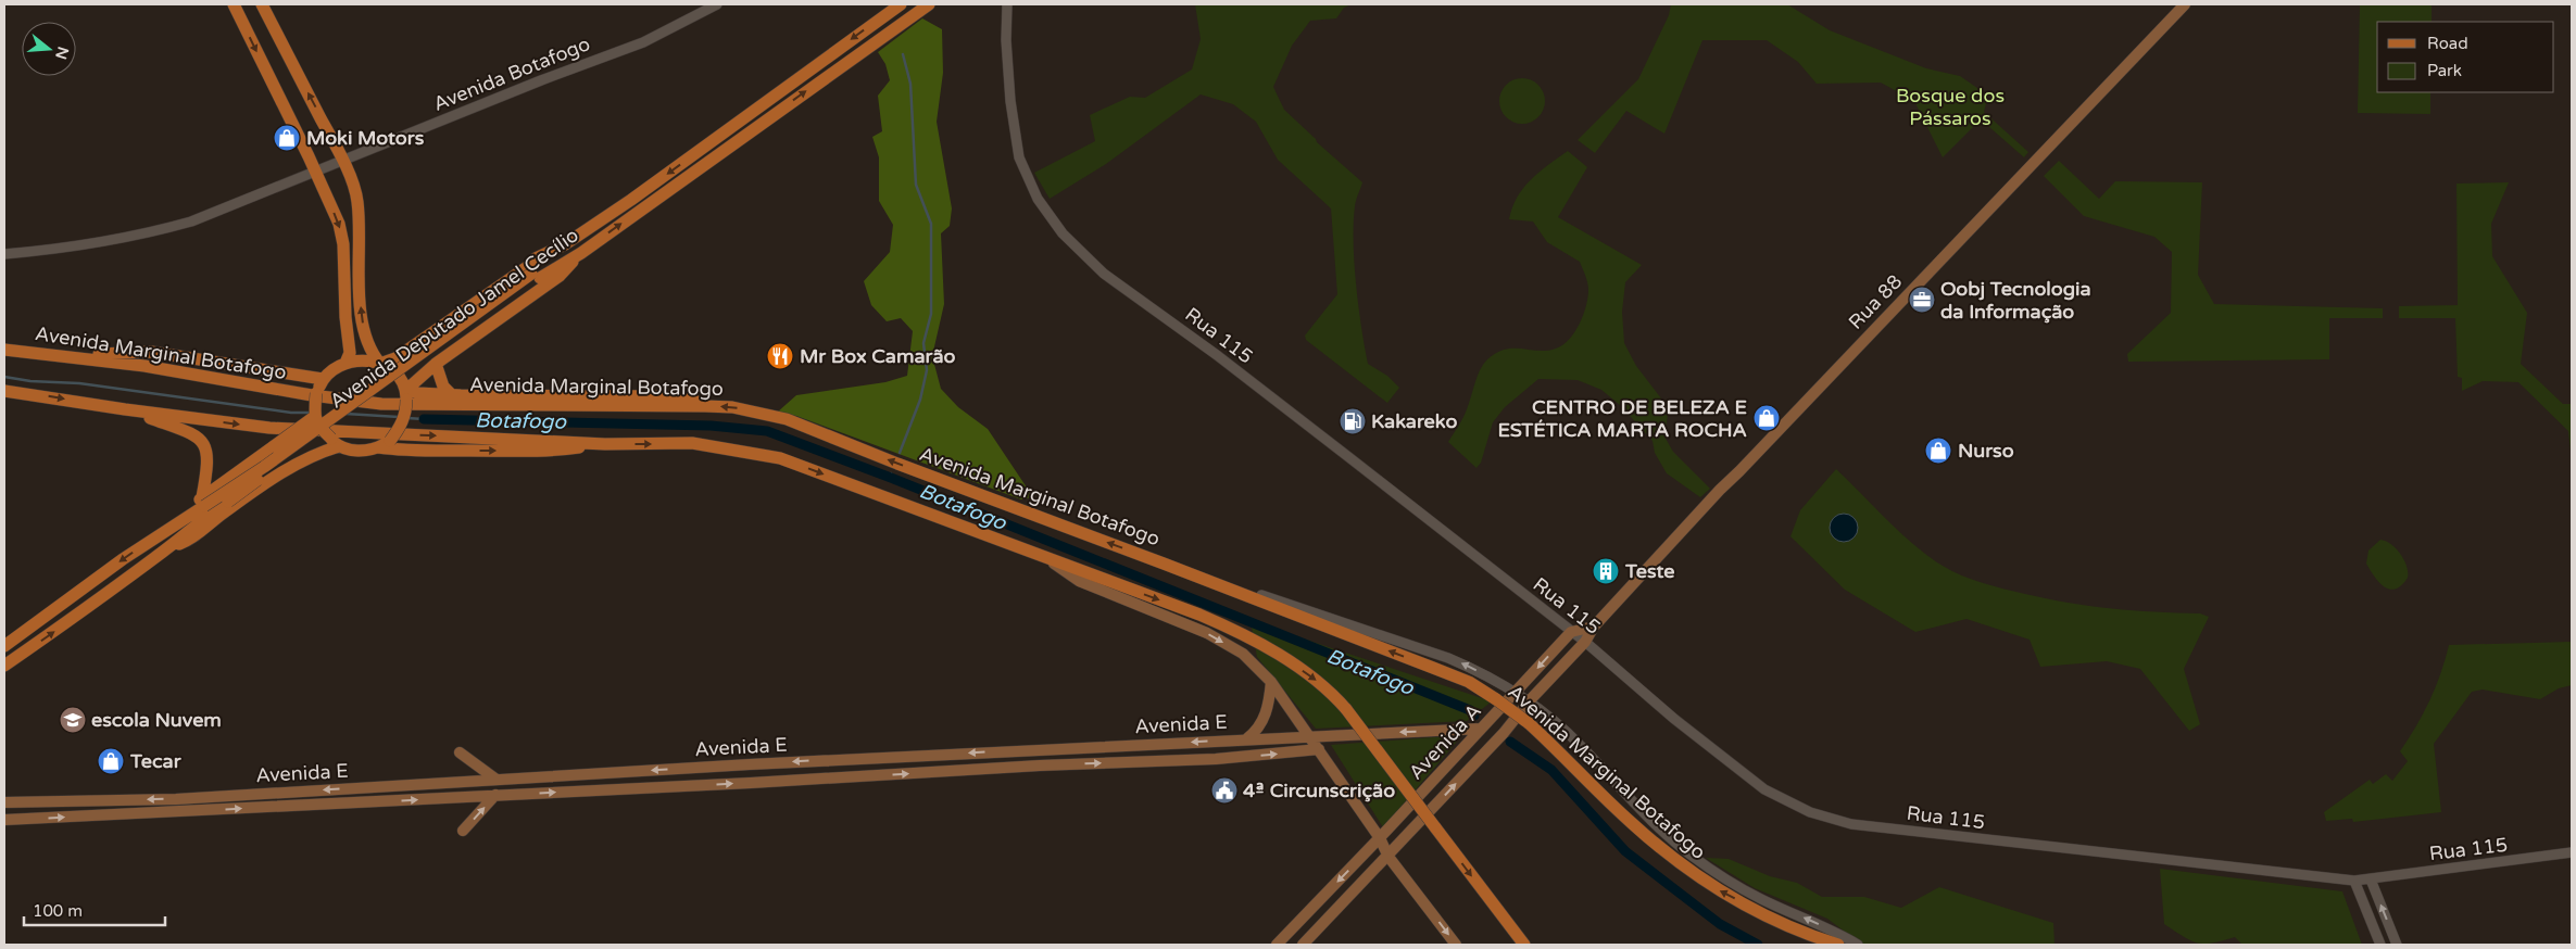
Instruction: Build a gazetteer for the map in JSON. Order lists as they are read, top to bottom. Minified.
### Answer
{"streets":{"main road":["Rua 88","Avenida Deputado Jamel Cecílio","Avenida Marginal Botafogo","Avenida E","Avenida A"],"street":["Avenida Botafogo","Rua 115"]},"crossings":[["Rua 88","Rua 115"],["Rua 88","Avenida A"],["Rua 115","Avenida A"],["Avenida Marginal Botafogo","Avenida A"],["Avenida E","Avenida A"]],"water":["Botafogo"],"parks":["Bosque dos Pássaros"],"places":{"shop":["Moki Motors","CENTRO DE BELEZA E ESTÉTICA MARTA ROCHA","Nurso","Tecar"],"office":["Oobj Tecnologia da Informação"],"restaurant":["Mr Box Camarão"],"fuel station":["Kakareko"],"building":["Teste"],"school or university":["escola Nuvem"],"public building":["4ª Circunscrição"]},"legend":["Road","Park"],"scale_bar":"100 m","north":"right"}
